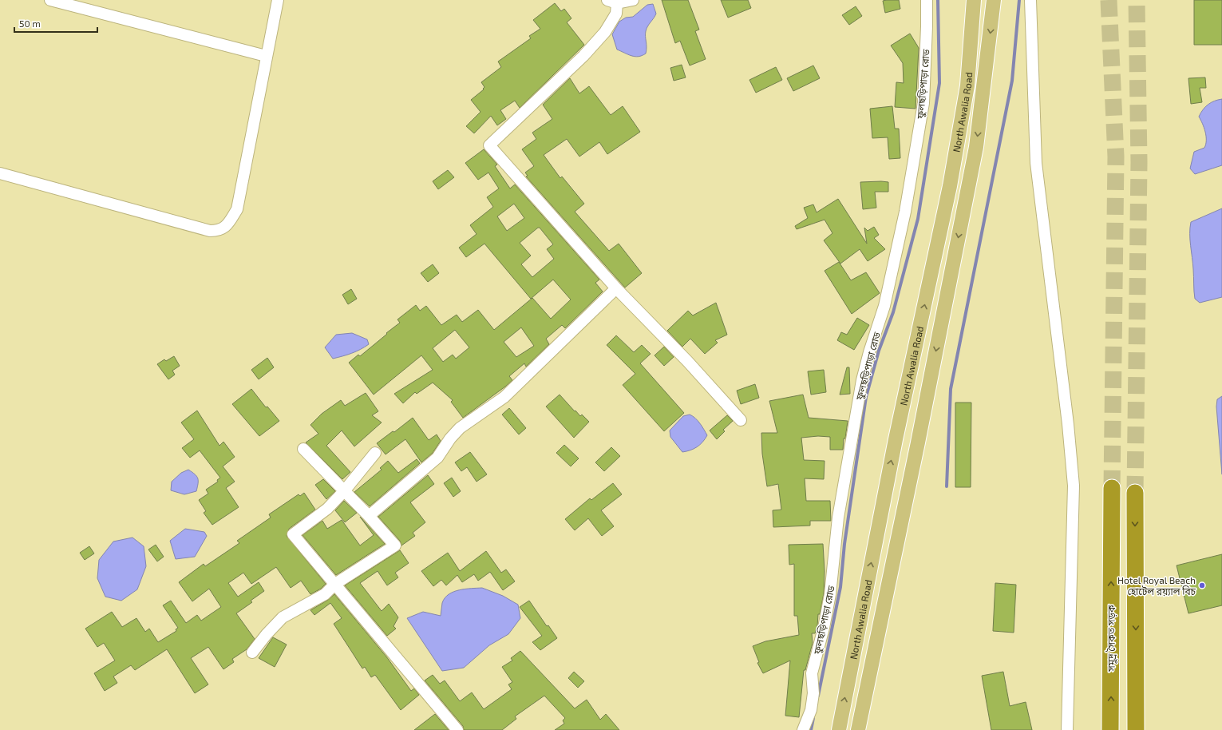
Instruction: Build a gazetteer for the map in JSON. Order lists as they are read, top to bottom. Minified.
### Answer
{"streets":{"highway":["সমুদ্র সৈকত সড়ক"],"main road":["North Awalia Road"],"street":["ফুলছড়িপাড়া রোড"]},"places":["Hotel Royal Beach হোটেল রয়্যাল বিচ"],"scale_bar":"50 m"}
